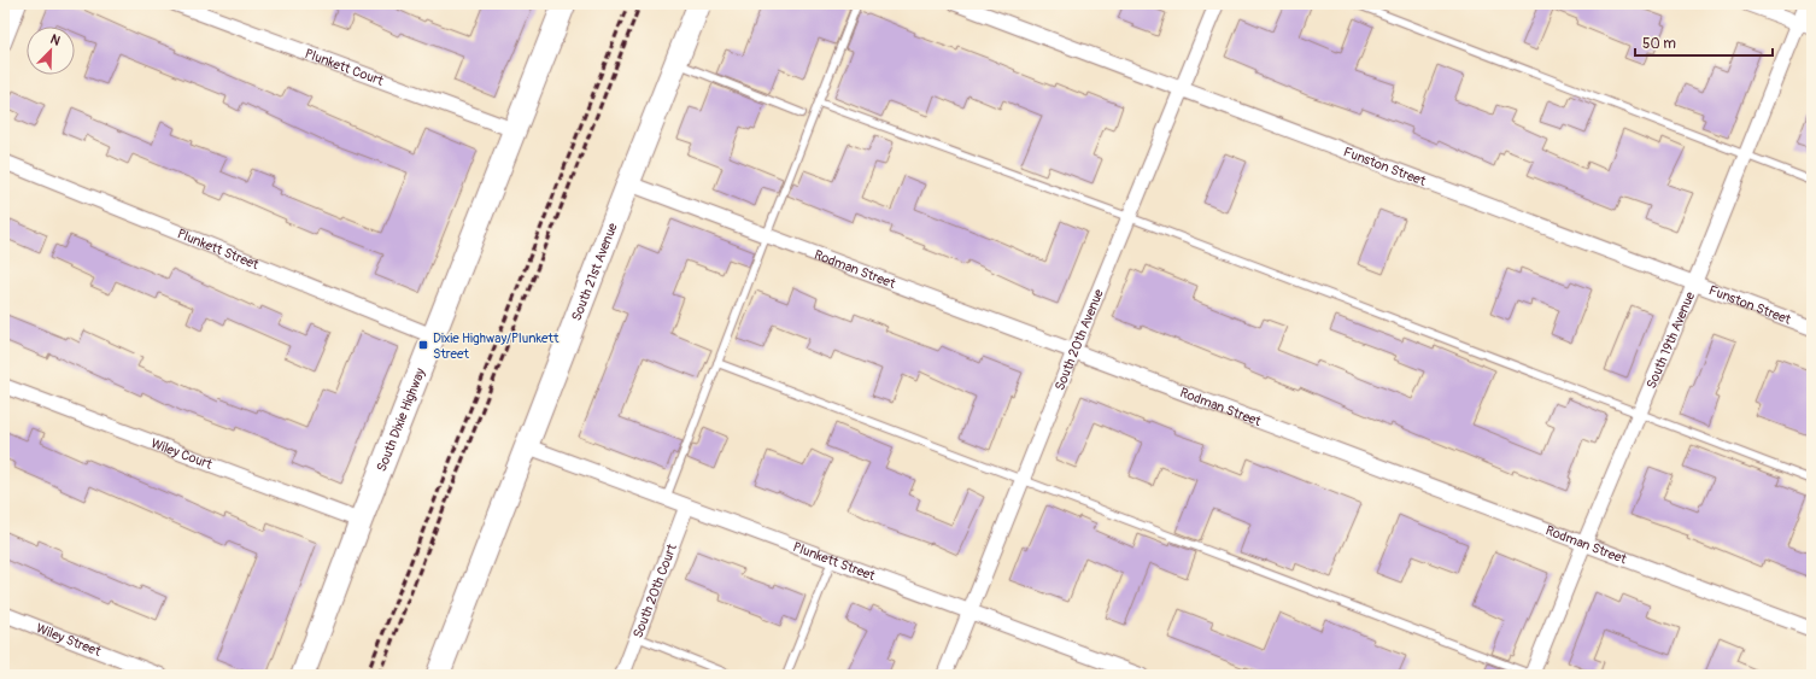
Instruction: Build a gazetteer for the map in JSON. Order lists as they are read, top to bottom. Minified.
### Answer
{"streets":{"main road":["South 21st Avenue","South Dixie Highway"],"street":["Plunkett Court","Funston Street","Plunkett Street","Rodman Street","South 20th Avenue","South 19th Avenue","Wiley Court","South 20th Court","Wiley Street"]},"crossings":[["Plunkett Court","South Dixie Highway"],["Funston Street","South 20th Avenue"],["Funston Street","South 19th Avenue"],["Plunkett Street","South 21st Avenue"],["Plunkett Street","South 20th Avenue"],["Plunkett Street","South Dixie Highway"],["Plunkett Street","South 20th Court"],["Rodman Street","South 21st Avenue"],["Rodman Street","South 20th Avenue"],["Rodman Street","South 19th Avenue"],["South Dixie Highway","Wiley Court"]],"places":{"transit":["Dixie Highway/Plunkett Street"]},"scale_bar":"50 m","north":"top right"}
